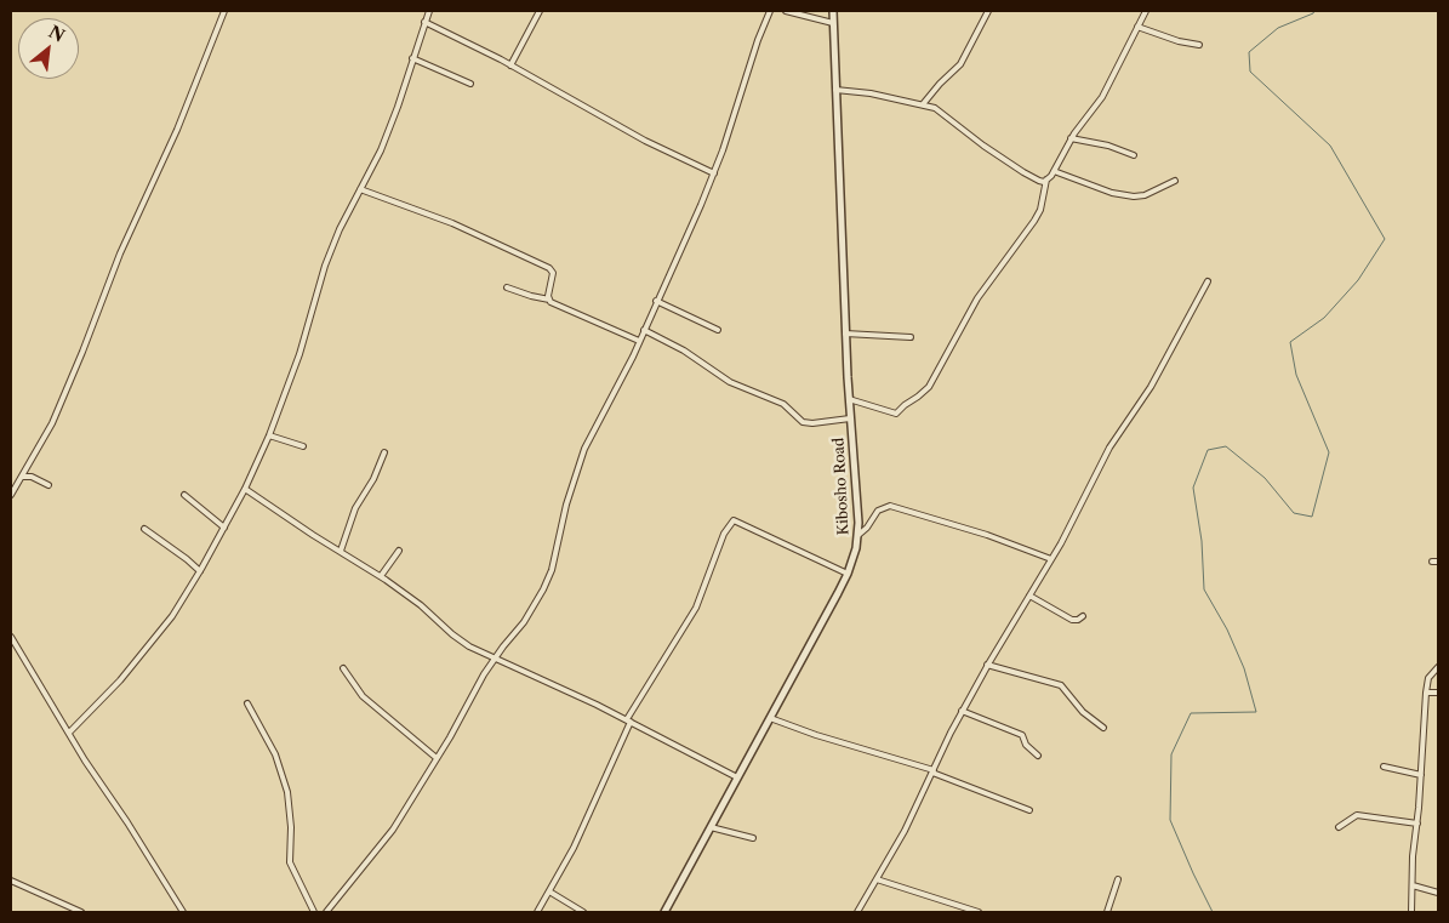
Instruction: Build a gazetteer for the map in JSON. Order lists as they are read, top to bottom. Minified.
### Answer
{"streets":{"street":["Kibosho Road"]},"north":"top right"}
